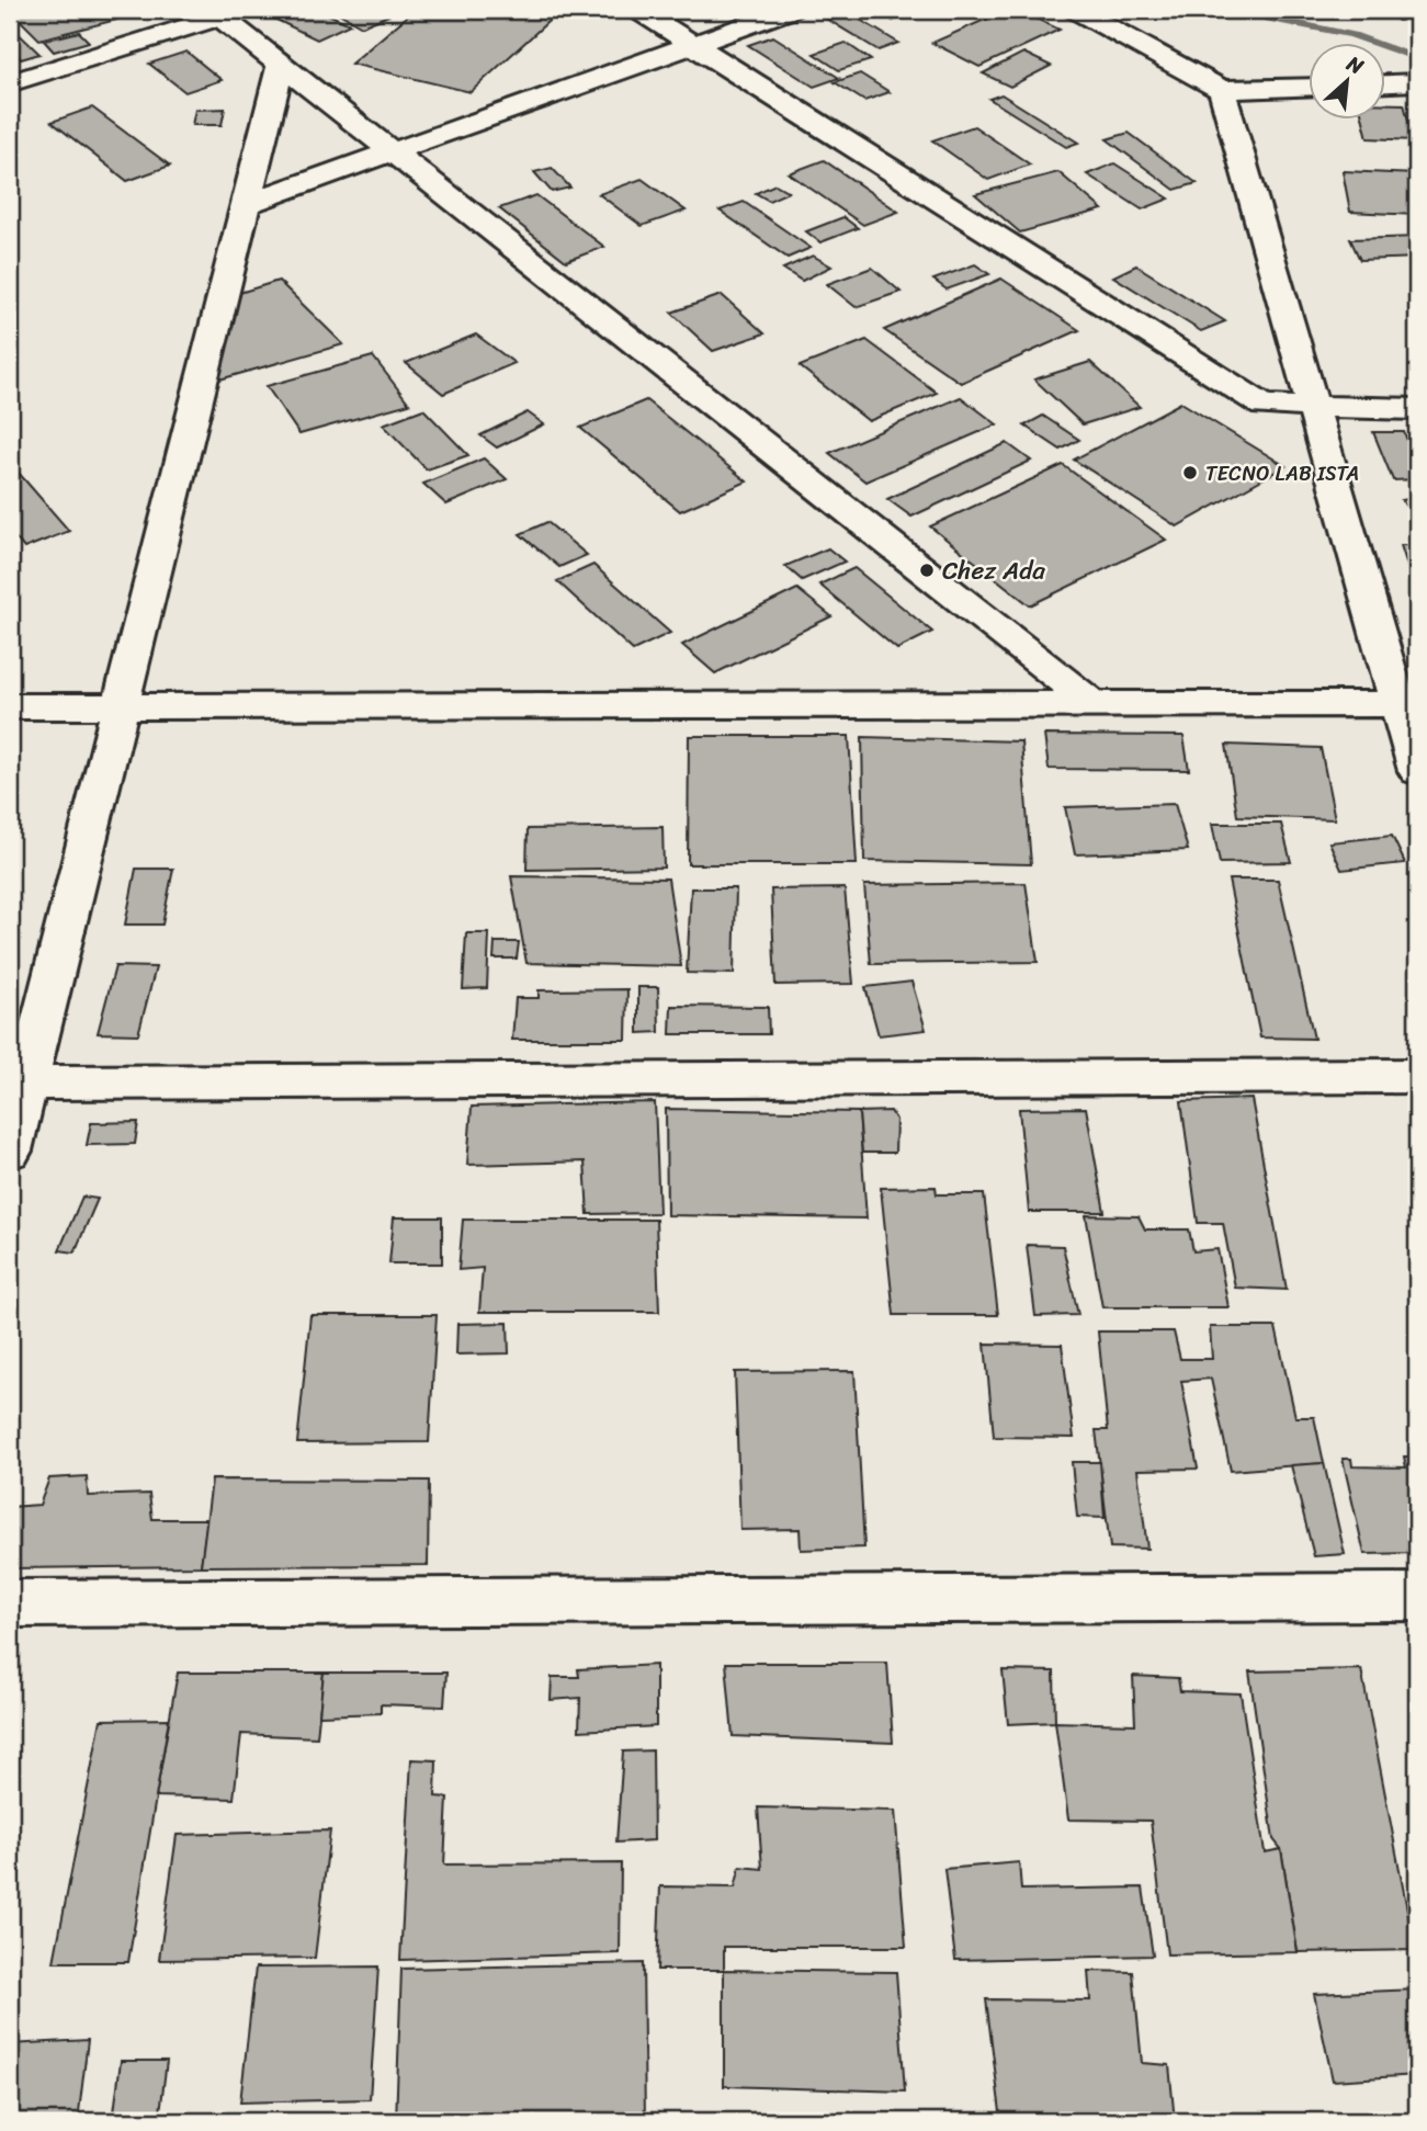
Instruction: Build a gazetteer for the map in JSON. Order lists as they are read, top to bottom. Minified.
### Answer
{"places":["TECNO LAB ISTA","Chez Ada"],"north":"top right"}
